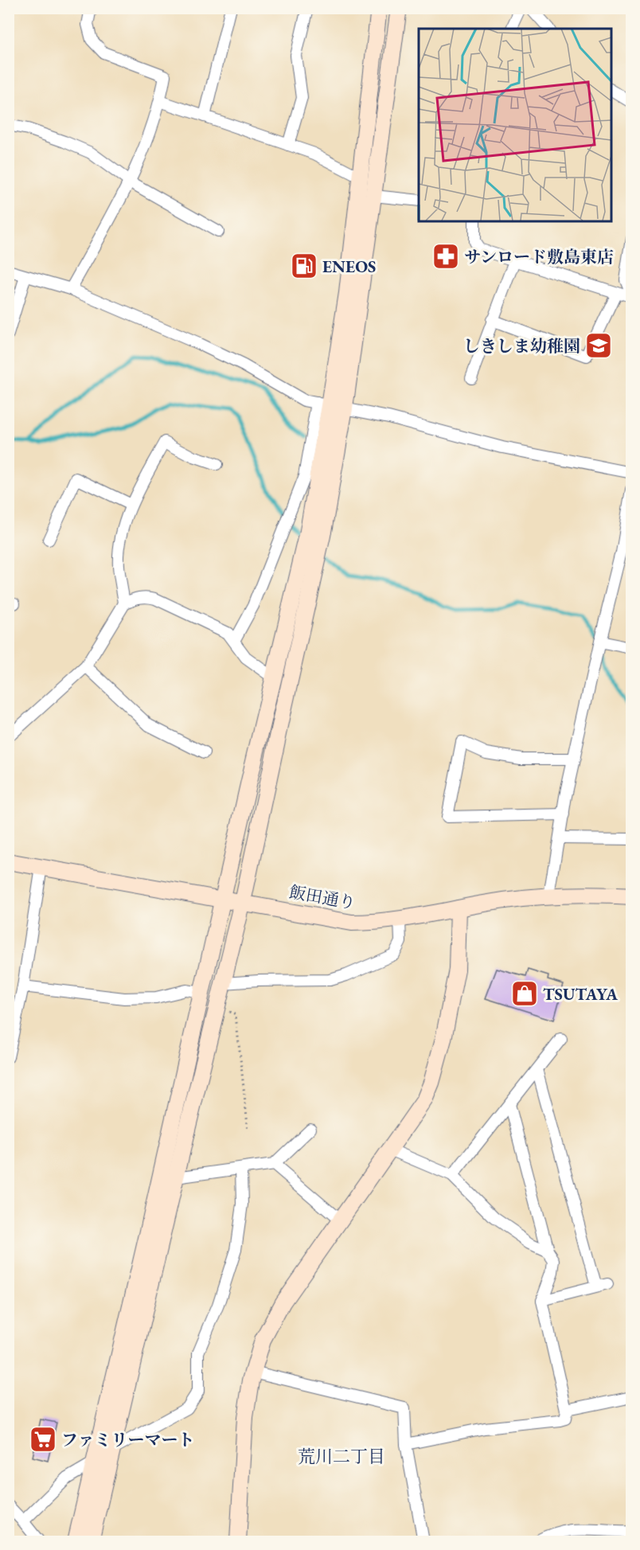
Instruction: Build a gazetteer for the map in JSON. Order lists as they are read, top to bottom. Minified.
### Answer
{"streets":{"street":["飯田通り"]},"districts":["荒川二丁目"],"places":{"pharmacy":["サンロード敷島東店"],"fuel station":["ENEOS"],"school or university":["しきしま幼稚園"],"shop":["TSUTAYA"],"supermarket":["ファミリーマート"]}}
